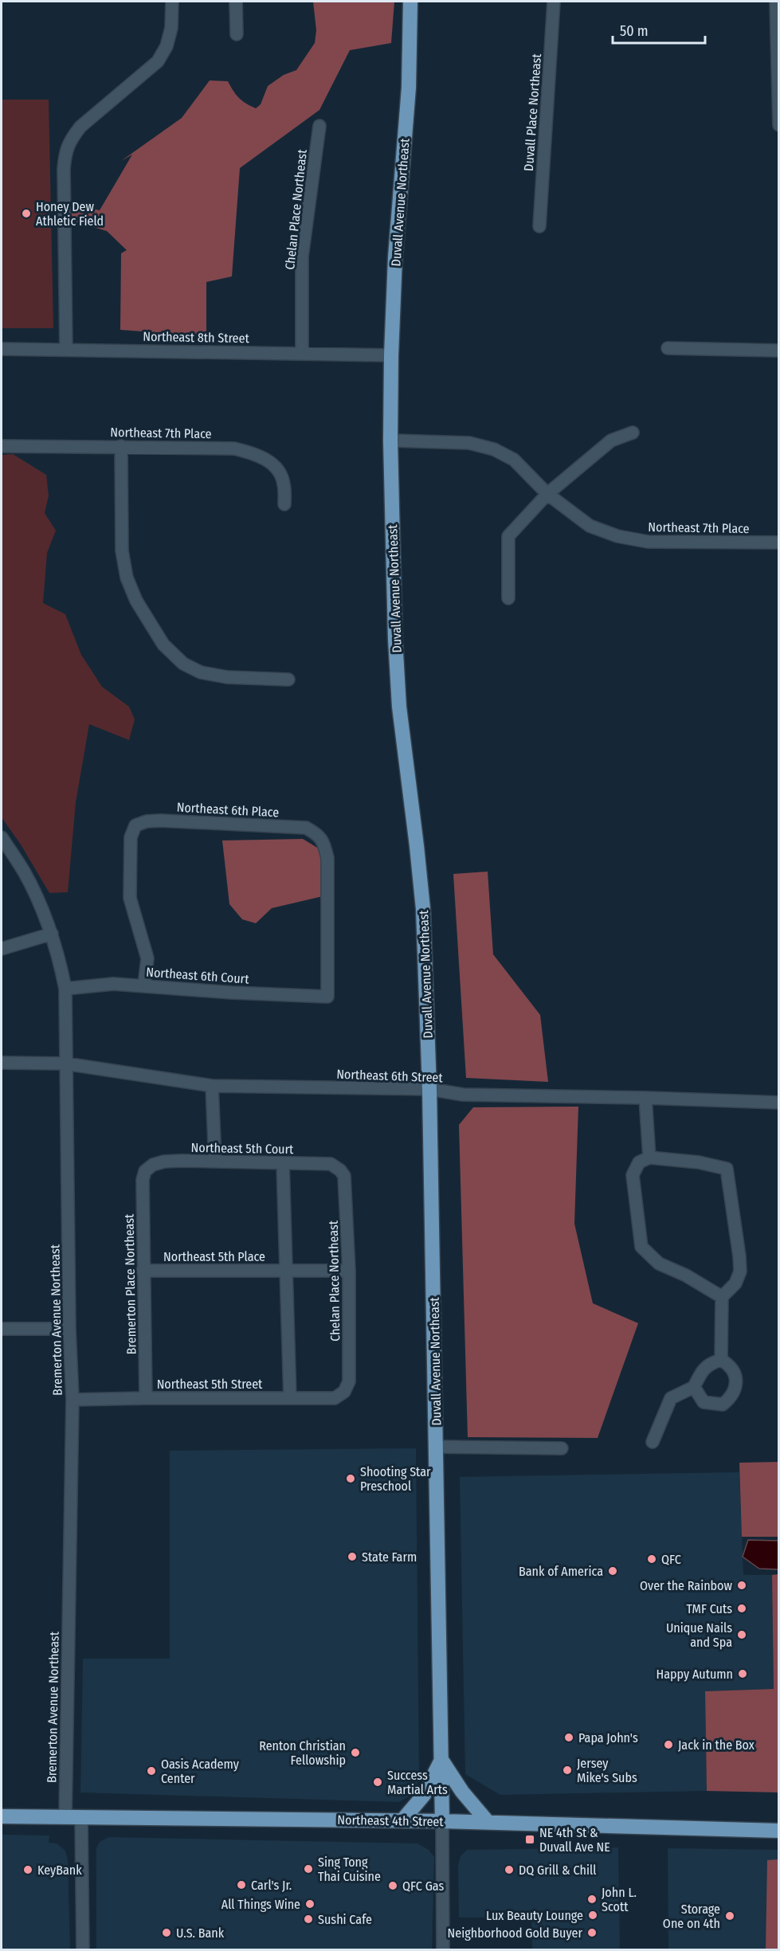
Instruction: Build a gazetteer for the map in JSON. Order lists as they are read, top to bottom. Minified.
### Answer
{"streets":{"main road":["Duvall Avenue Northeast","Northeast 4th Street"],"street":["Duvall Place Northeast","Chelan Place Northeast","Northeast 8th Street","Northeast 7th Place","Northeast 6th Place","Northeast 6th Court","Northeast 6th Street","Northeast 5th Court","Northeast 5th Place","Bremerton Place Northeast","Bremerton Avenue Northeast","Northeast 5th Street"]},"crossings":[["Duvall Avenue Northeast","Northeast 8th Street"],["Duvall Avenue Northeast","Northeast 7th Place"],["Duvall Avenue Northeast","Northeast 6th Street"],["Duvall Avenue Northeast","Northeast 4th Street"],["Chelan Place Northeast","Northeast 8th Street"],["Chelan Place Northeast","Northeast 5th Court"],["Chelan Place Northeast","Northeast 5th Place"],["Chelan Place Northeast","Northeast 5th Street"],["Northeast 6th Place","Northeast 6th Court"],["Northeast 6th Court","Bremerton Avenue Northeast"],["Northeast 6th Street","Bremerton Avenue Northeast"],["Northeast 5th Court","Bremerton Place Northeast"],["Northeast 5th Place","Bremerton Place Northeast"],["Bremerton Place Northeast","Northeast 5th Street"],["Bremerton Avenue Northeast","Northeast 5th Street"],["Bremerton Avenue Northeast","Northeast 4th Street"]],"places":{"other":["Honey Dew Athletic Field","Shooting Star Preschool","State Farm","QFC","Bank of America","Over the Rainbow","TMF Cuts","Unique Nails and Spa","Happy Autumn","Papa John's","Jack in the Box","Renton Christian Fellowship","Jersey Mike's Subs","Oasis Academy Center","Success Martial Arts","Sing Tong Thai Cuisine","KeyBank","DQ Grill & Chill","Carl's Jr.","QFC Gas","John L. Scott","All Things Wine","Lux Beauty Lounge","Storage One on 4th","Sushi Cafe","U.S. Bank","Neighborhood Gold Buyer"],"transit":["NE 4th St & Duvall Ave NE"]},"scale_bar":"50 m"}
